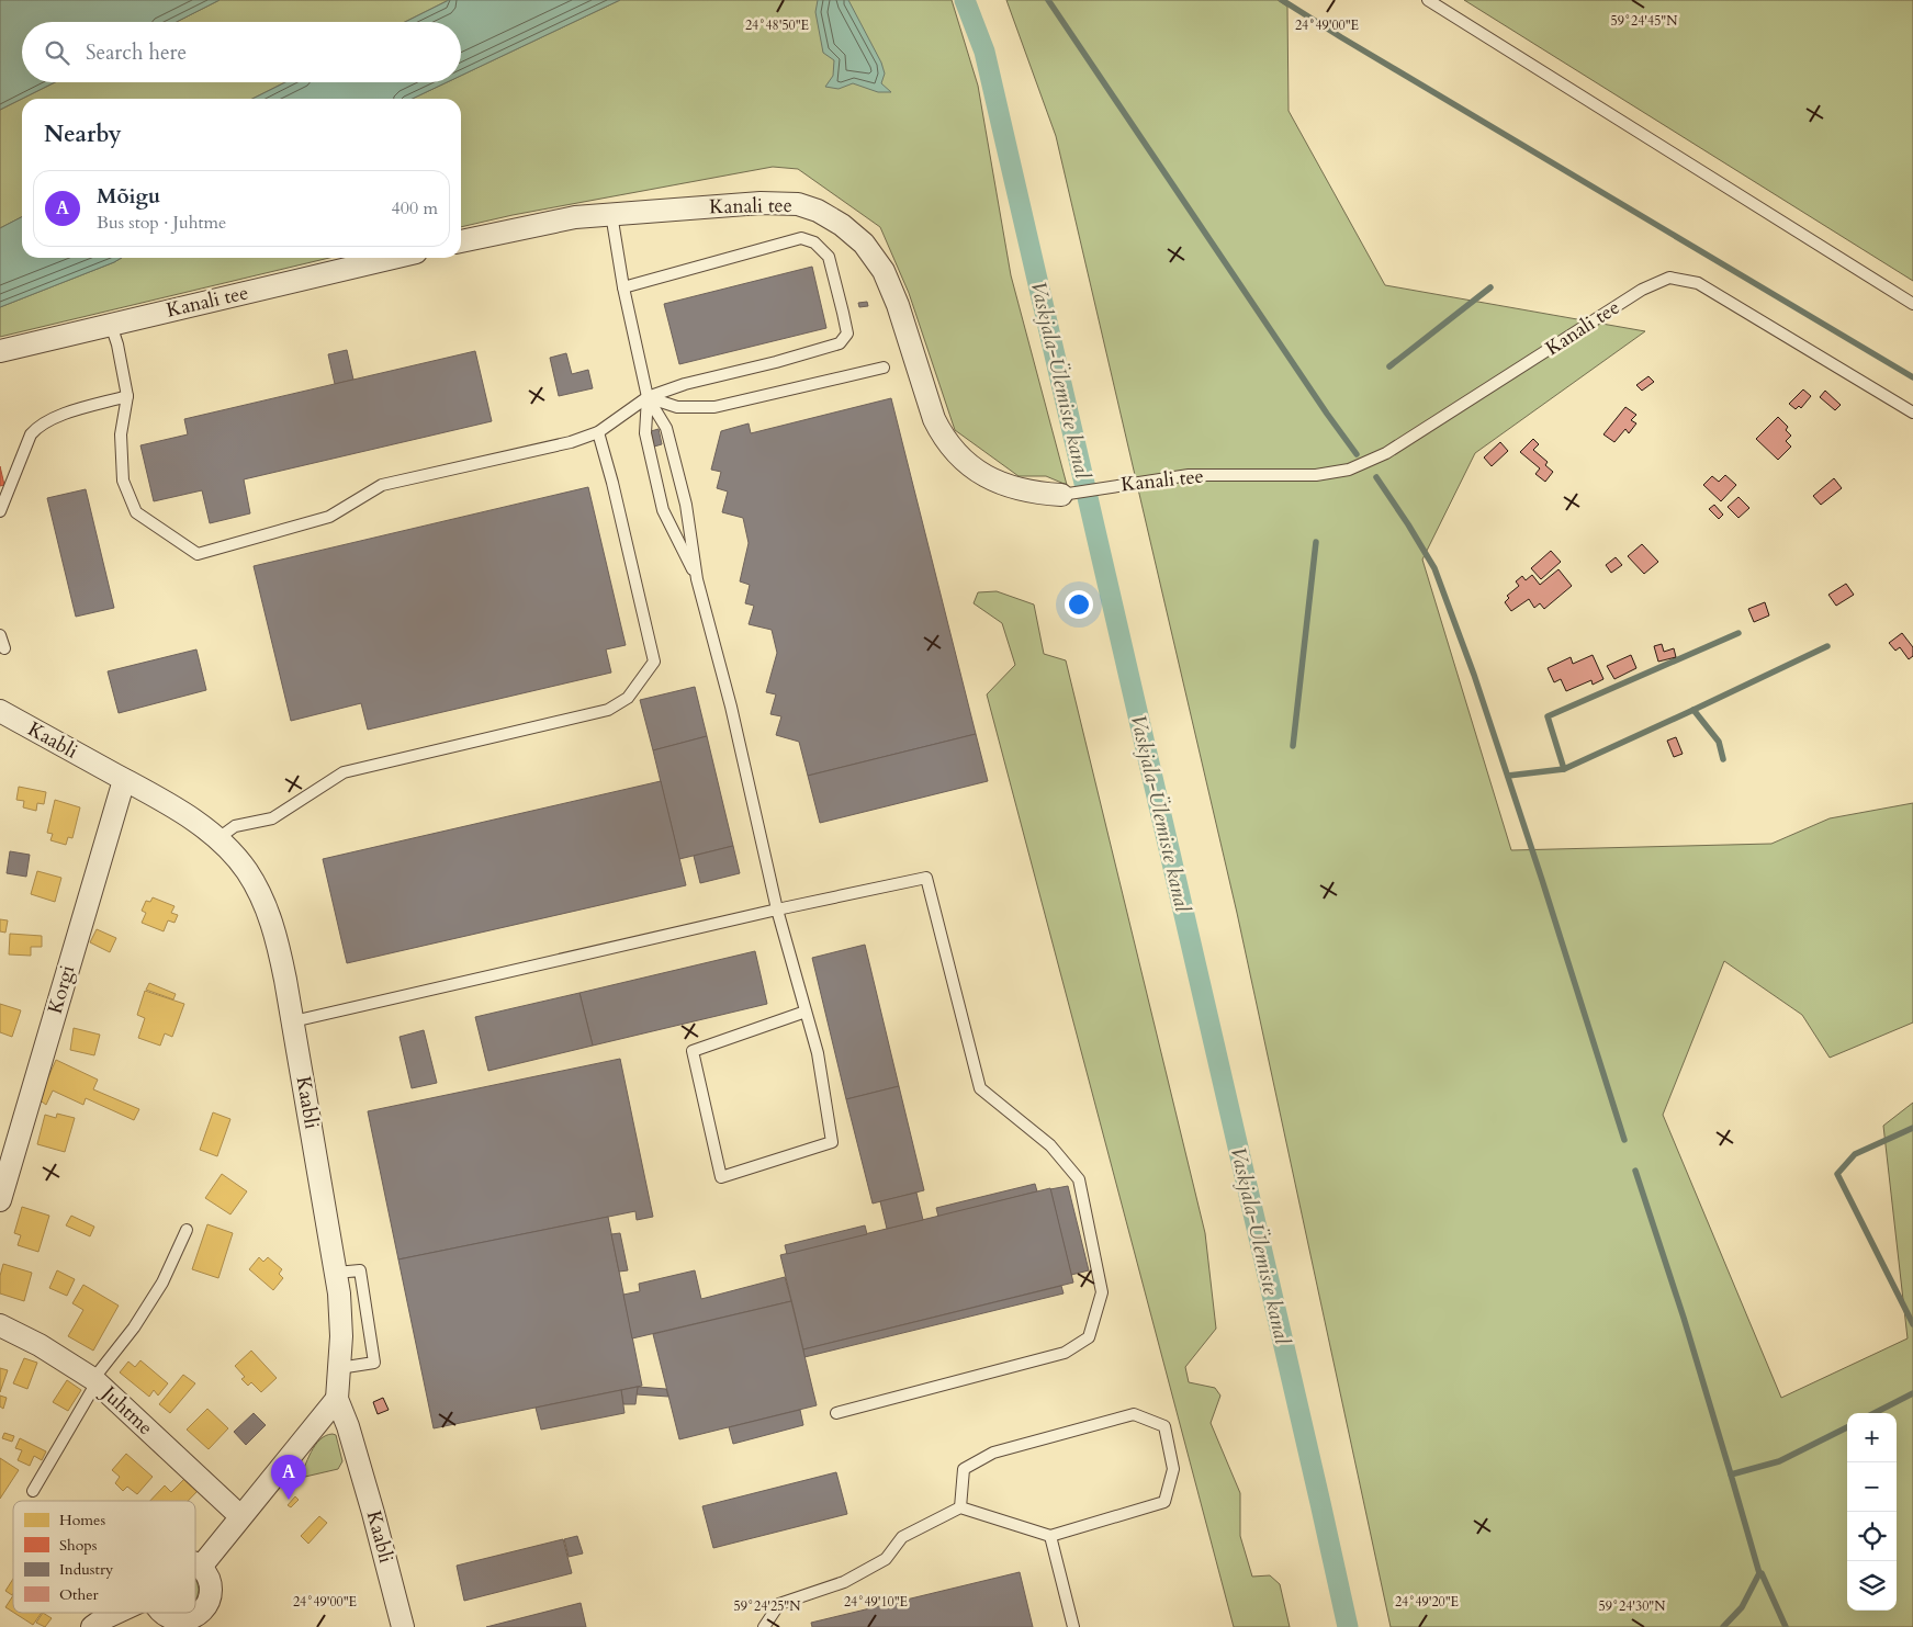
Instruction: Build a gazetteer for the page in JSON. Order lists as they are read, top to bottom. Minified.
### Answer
{"streets":{"street":["Kanali tee","Kaabli","Korgi","Juhtme"]},"crossings":[["Kaabli","Korgi"]],"water":["Vaskjala-Ülemiste kanal"],"legend":["Homes","Shops","Industry","Other"],"page":{"search":"Search here","heading":"Nearby","list":[{"mark":"A","name":"Mõigu","note":"Bus stop · Juhtme","value":"400 m"}],"map_buttons":["+","−"],"pins":"A"},"coordinates":["59°24'45\"N","24°48'50\"E","24°49'00\"E","24°49'10\"E","24°49'20\"E","59°24'25\"N","59°24'30\"N"]}
